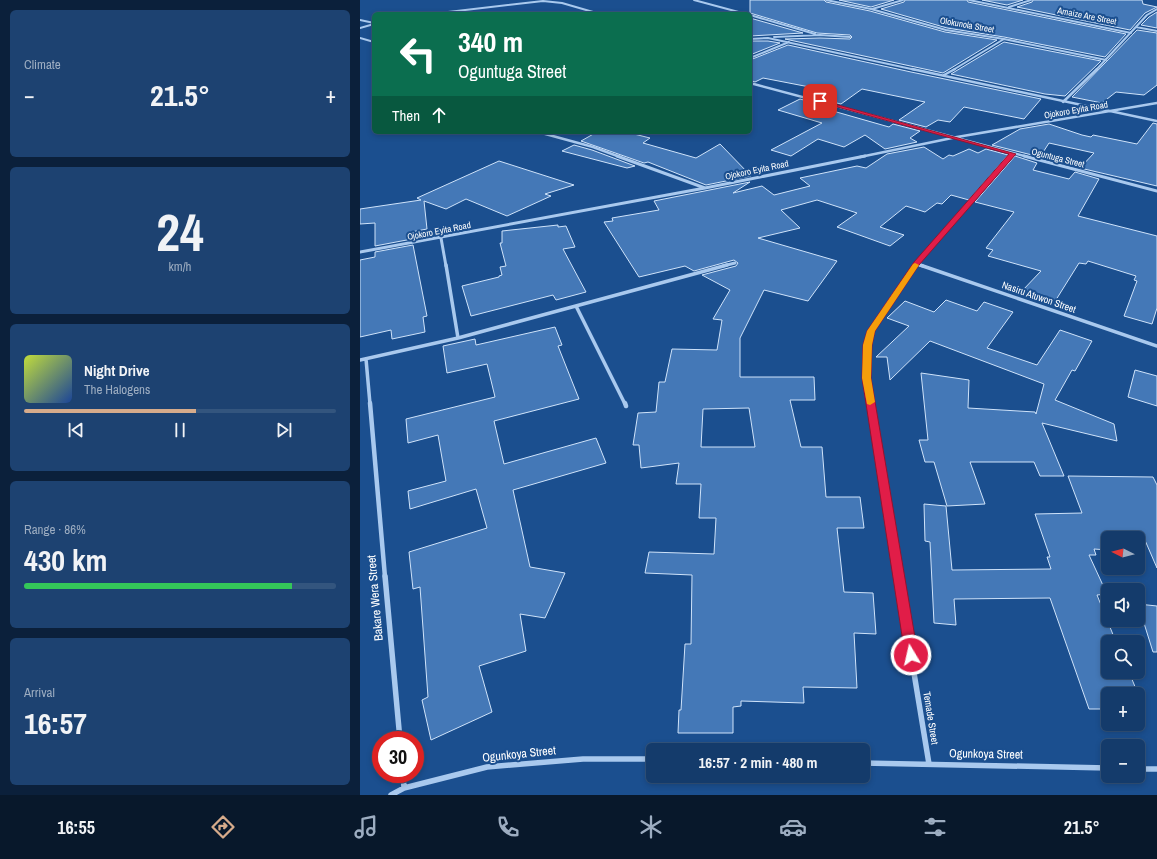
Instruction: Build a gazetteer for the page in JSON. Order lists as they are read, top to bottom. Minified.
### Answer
{"streets":{"street":["Amaize Are Street","Olokunola Street","Ojokoro Eyita Road","Oguntuga Street","Nasiru Atuwon Street","Bakare Wera Street","Temade Street","Ogunkoya Street"]},"crossings":[["Ojokoro Eyita Road","Oguntuga Street"],["Oguntuga Street","Temade Street"],["Nasiru Atuwon Street","Temade Street"],["Temade Street","Ogunkoya Street"]],"north":"left","page":{"tile":["Climate",["24","km/h"],["Range · 86%","430 km"],["Arrival","16:57"]],"turn":["340 m","Oguntuga Street"],"heat":["−","21.5°","+"],"then":"Then","song":["Night Drive","The Halogens"],"map_buttons":["+","−"],"limit":"30","trip":"16:57 · 2 min · 480 m","tabs":["16:55","21.5°"]}}
